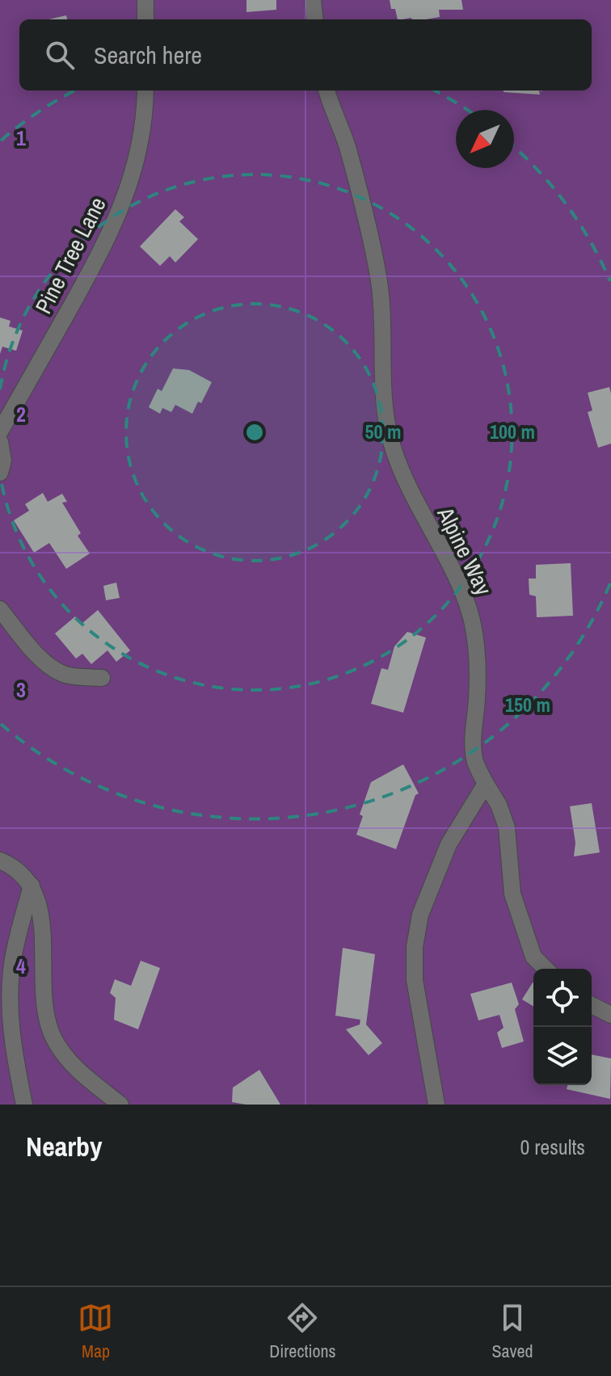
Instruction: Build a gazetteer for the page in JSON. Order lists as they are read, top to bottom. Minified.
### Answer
{"streets":{"street":["Pine Tree Lane","Alpine Way"]},"north":"bottom left","page":{"search":"Search here","heading":["Nearby","0 results"],"nav":["Map","Directions","Saved"]},"grid":{"rows":["1","2","3","4"]},"rings":["50 m","100 m","150 m"]}
